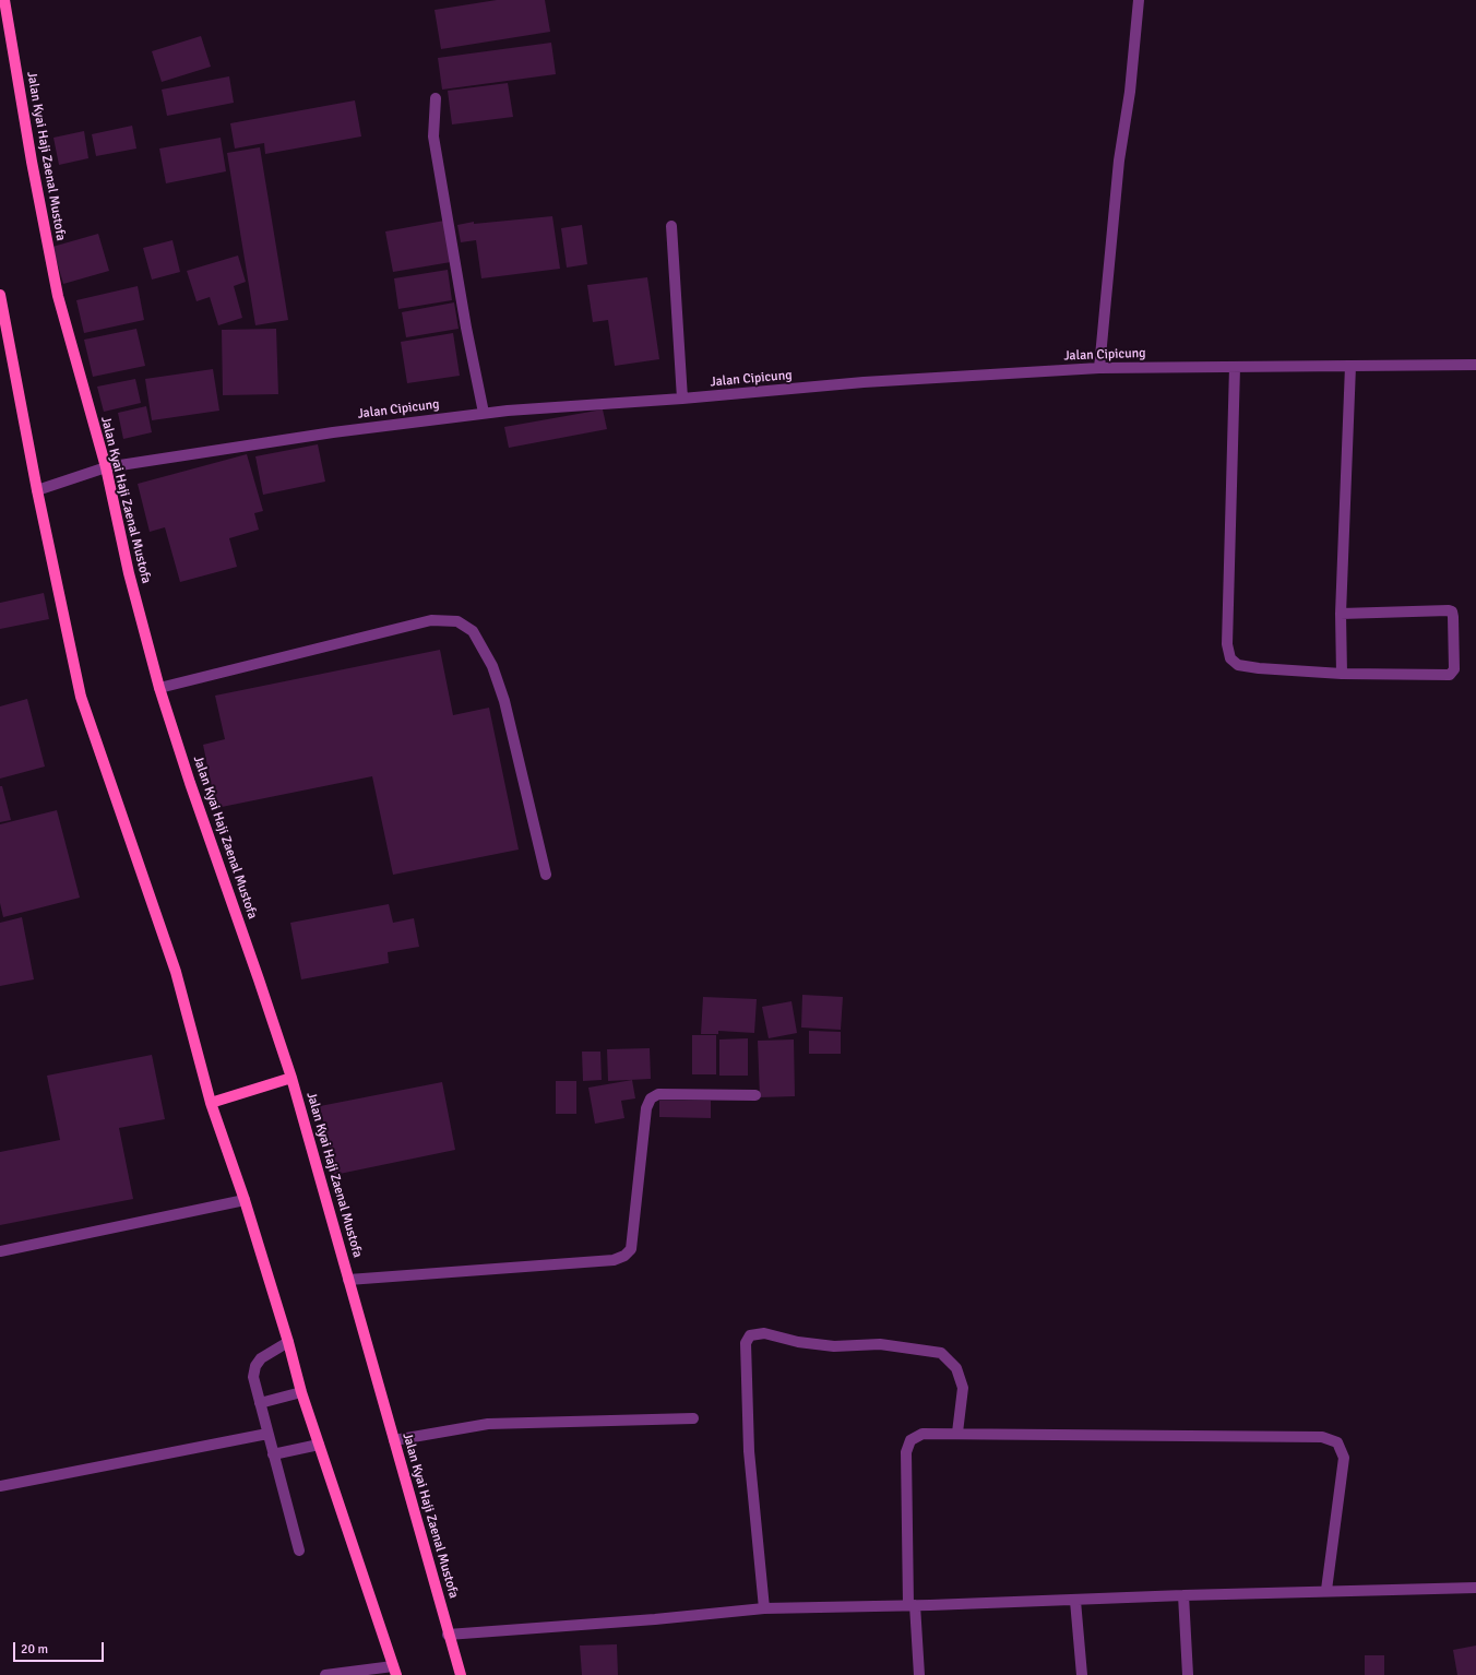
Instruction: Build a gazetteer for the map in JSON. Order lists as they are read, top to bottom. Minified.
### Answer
{"streets":{"main road":["Jalan Kyai Haji Zaenal Mustofa"],"street":["Jalan Cipicung"]},"crossings":[["Jalan Kyai Haji Zaenal Mustofa","Jalan Cipicung"]],"scale_bar":"20 m"}
